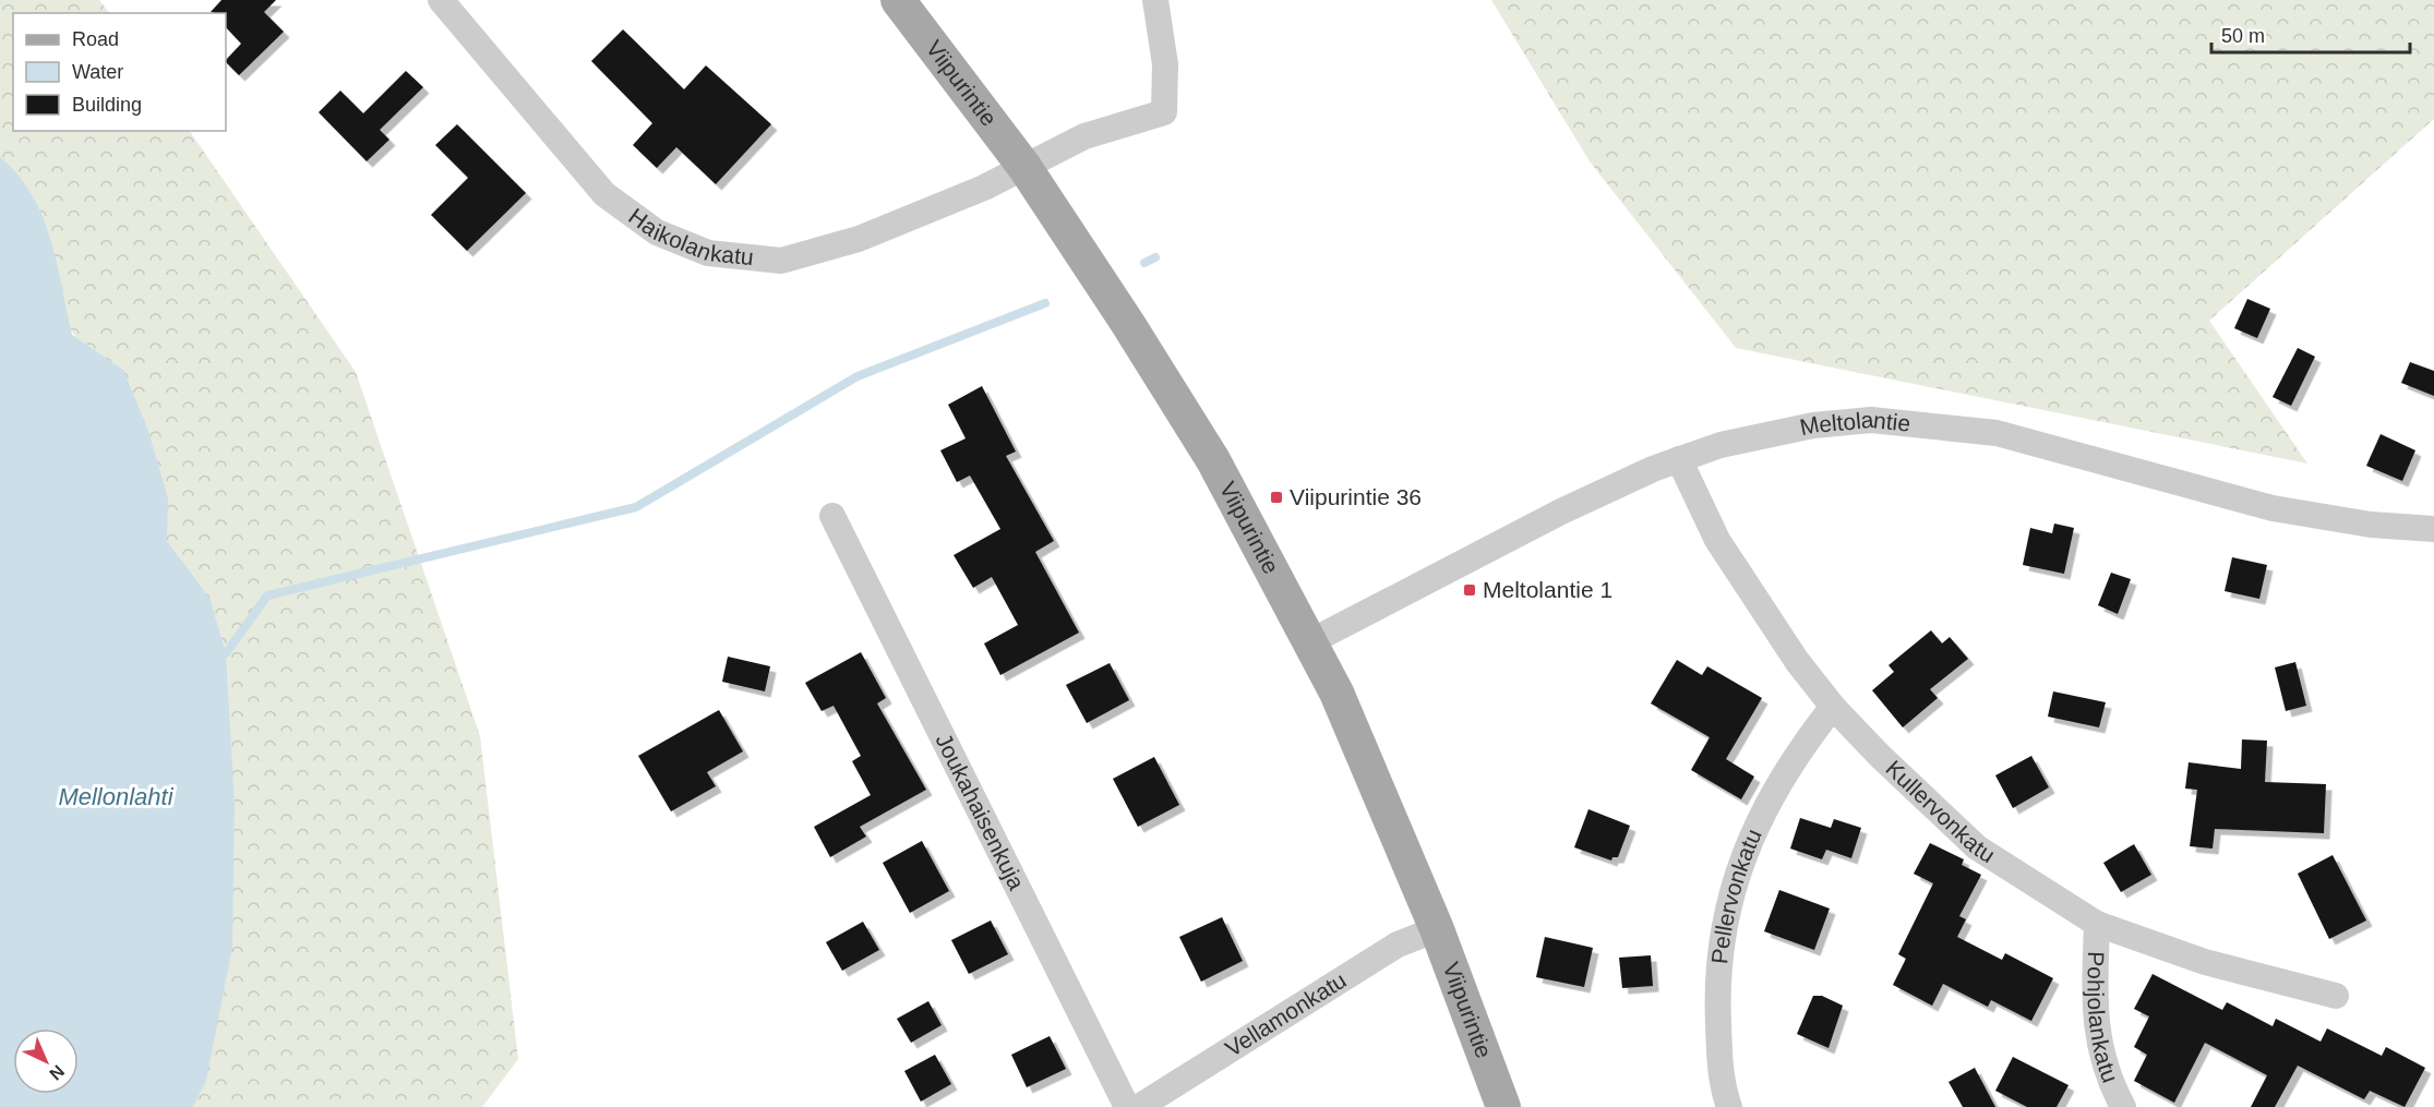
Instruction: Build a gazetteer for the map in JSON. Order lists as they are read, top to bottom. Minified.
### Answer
{"streets":{"main road":["Viipurintie"],"street":["Haikolankatu","Meltolantie","Kullervonkatu","Joukahaisenkuja","Pellervonkatu","Vellamonkatu","Pohjolankatu"]},"crossings":[["Viipurintie","Haikolankatu"],["Viipurintie","Meltolantie"],["Viipurintie","Vellamonkatu"],["Meltolantie","Kullervonkatu"],["Kullervonkatu","Pellervonkatu"],["Kullervonkatu","Pohjolankatu"]],"water":["Mellonlahti"],"places":{"transit":["Viipurintie 36","Meltolantie 1"]},"legend":["Road","Water","Building"],"scale_bar":"50 m","north":"bottom right"}
